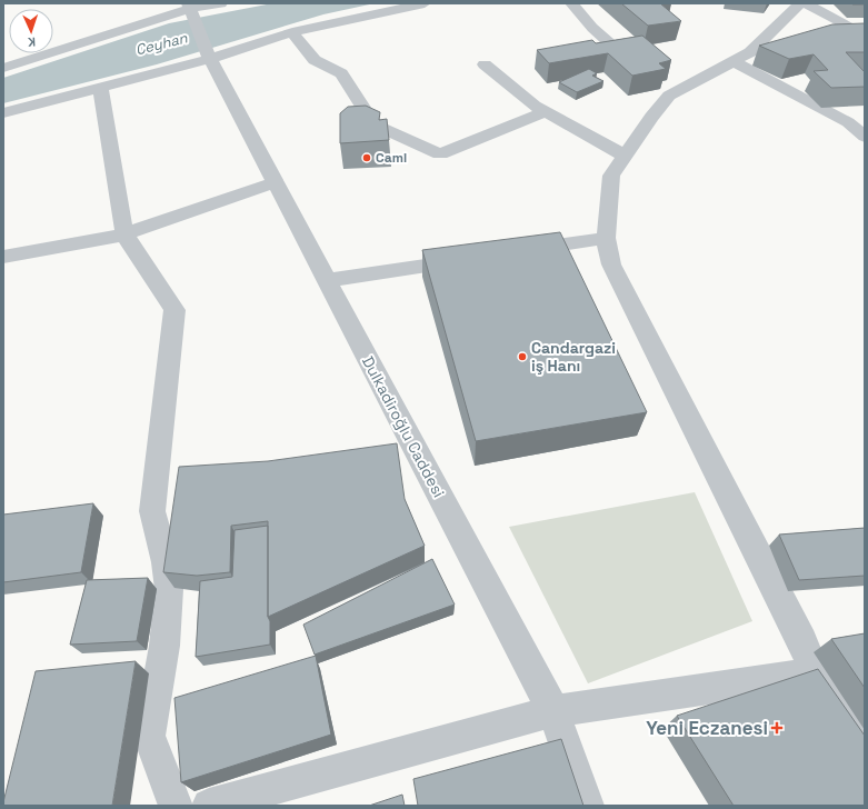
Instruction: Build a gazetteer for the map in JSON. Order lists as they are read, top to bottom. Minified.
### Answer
{"streets":{"street":["Dulkadiroğlu Caddesi"]},"water":["Ceyhan"],"places":{"other":["Cami","Candargazi iş Hanı"],"health":["Yeni Eczanesi"]},"north":"bottom"}
